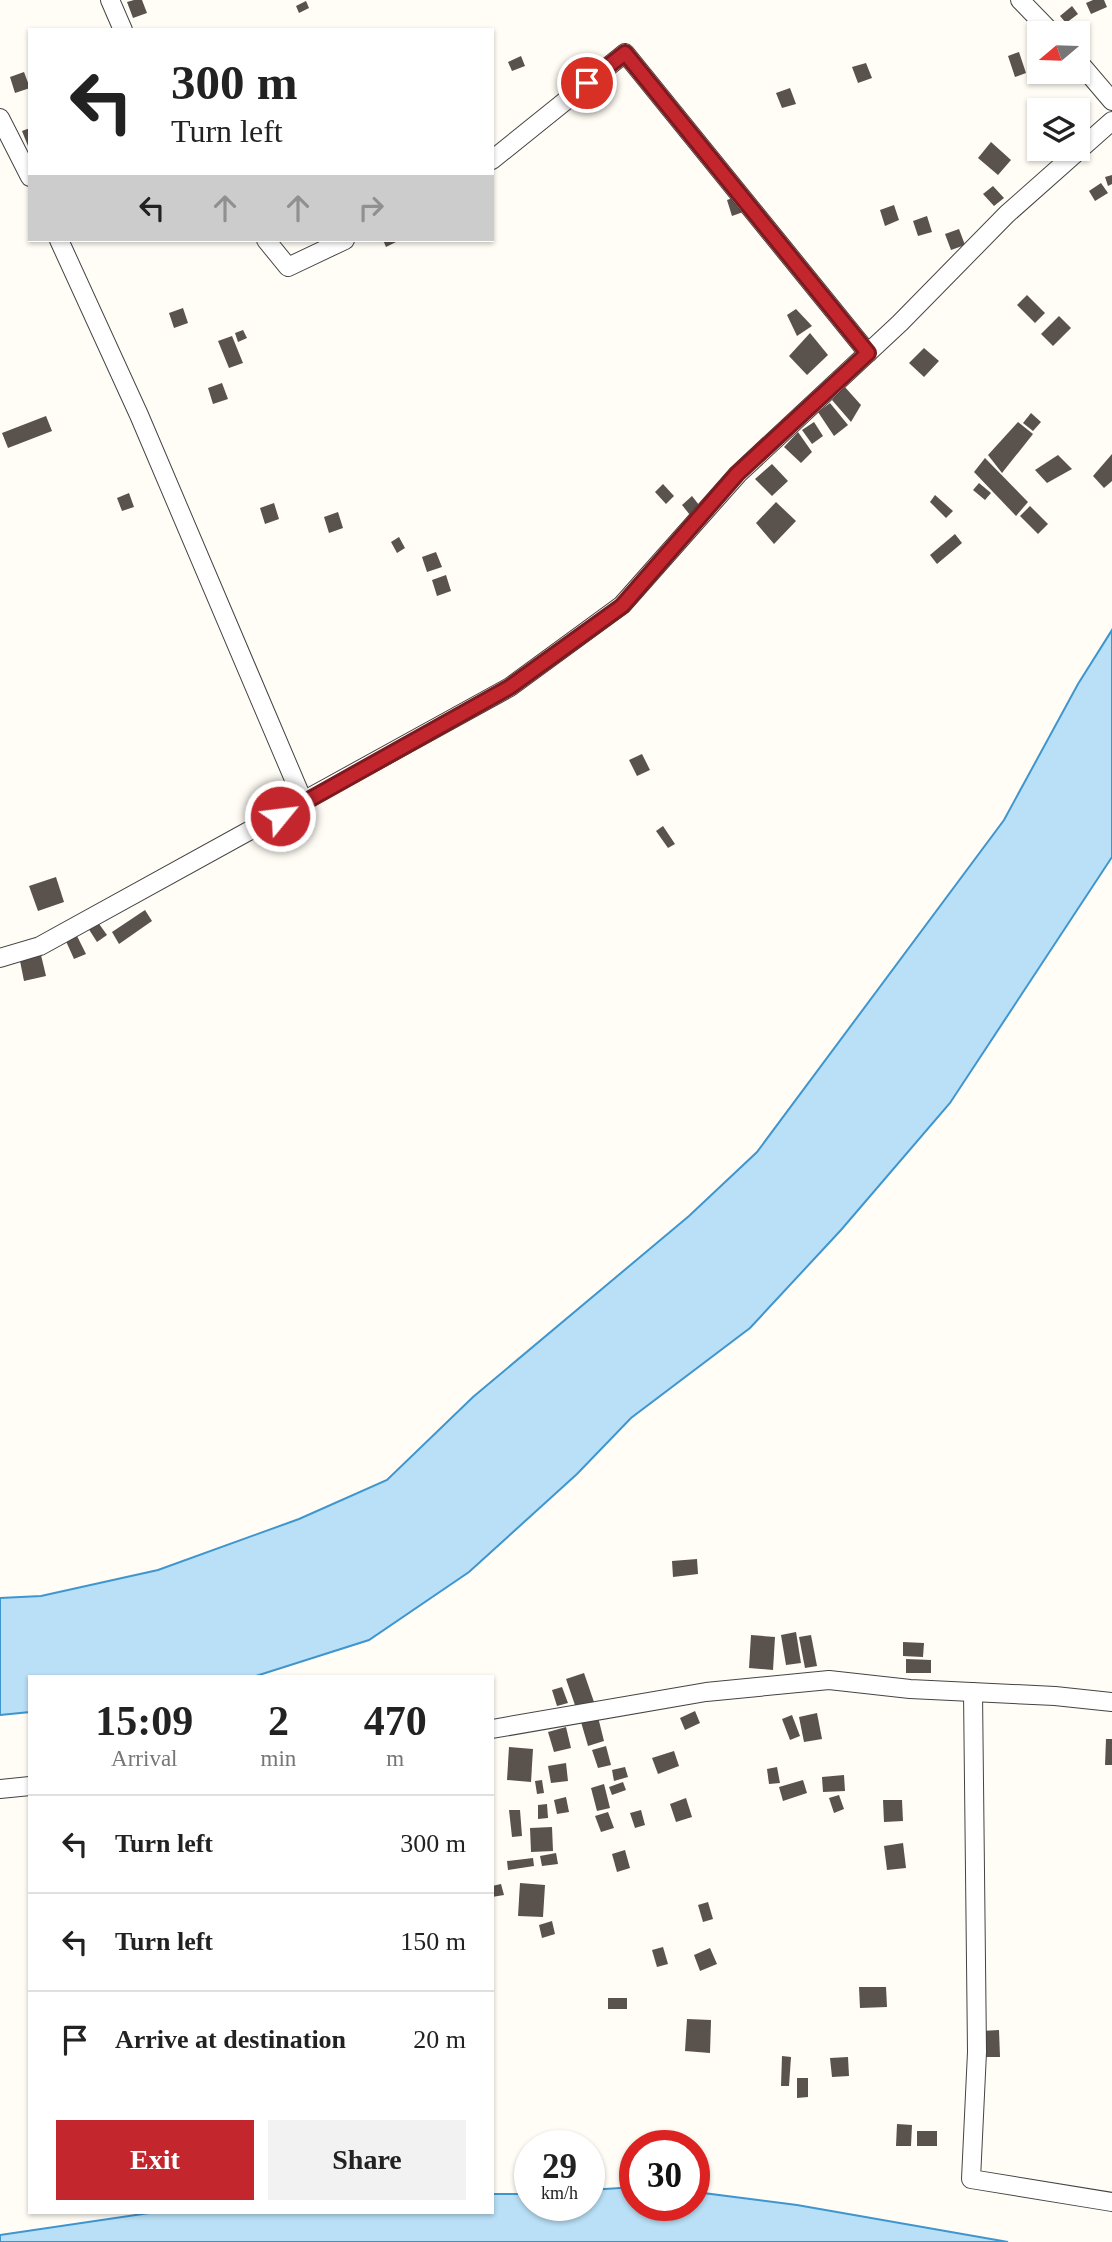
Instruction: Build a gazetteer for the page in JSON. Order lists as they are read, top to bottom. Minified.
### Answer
{"north":"left","page":{"turn":["300 m","Turn left"],"eta":["15:09","Arrival","2","min","470","m"],"list":[{"name":"Turn left","value":"300 m"},{"name":"Turn left","value":"150 m"},{"name":"Arrive at destination","value":"20 m"}],"buttons":["Exit","Share"],"speed":"29 km/h","limit":"30"}}
